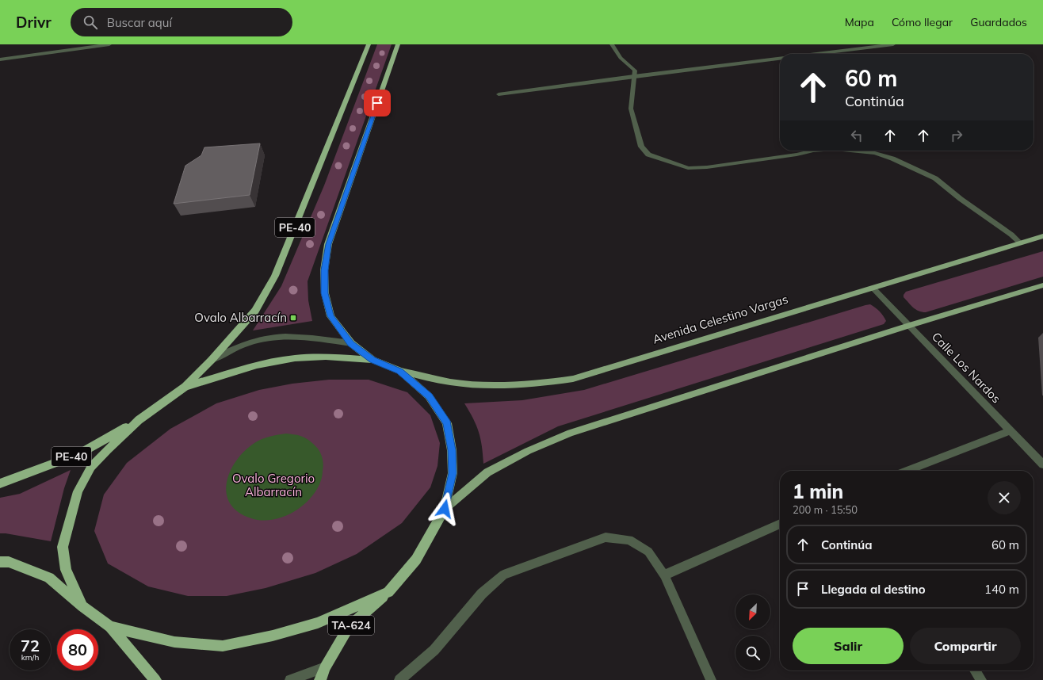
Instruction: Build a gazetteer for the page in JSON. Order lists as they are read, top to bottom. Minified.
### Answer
{"streets":{"highway":["PE-40","TA-624"],"main road":["Avenida Celestino Vargas"],"street":["Calle Los Nardos"]},"crossings":[["Avenida Celestino Vargas","Calle Los Nardos"]],"parks":["Ovalo Gregorio Albarracín"],"places":{"transit":["Ovalo Albarracín"]},"north":"bottom left","page":{"header":"Drivr","search":"Buscar aquí","nav":["Mapa","Cómo llegar","Guardados"],"turn":["60 m","Continúa"],"heading":["1 min","200 m · 15:50"],"list":[{"name":"Continúa","value":"60 m"},{"name":"Llegada al destino","value":"140 m"}],"buttons":["Salir","Compartir"],"speed":"72 km/h","limit":"80"}}
